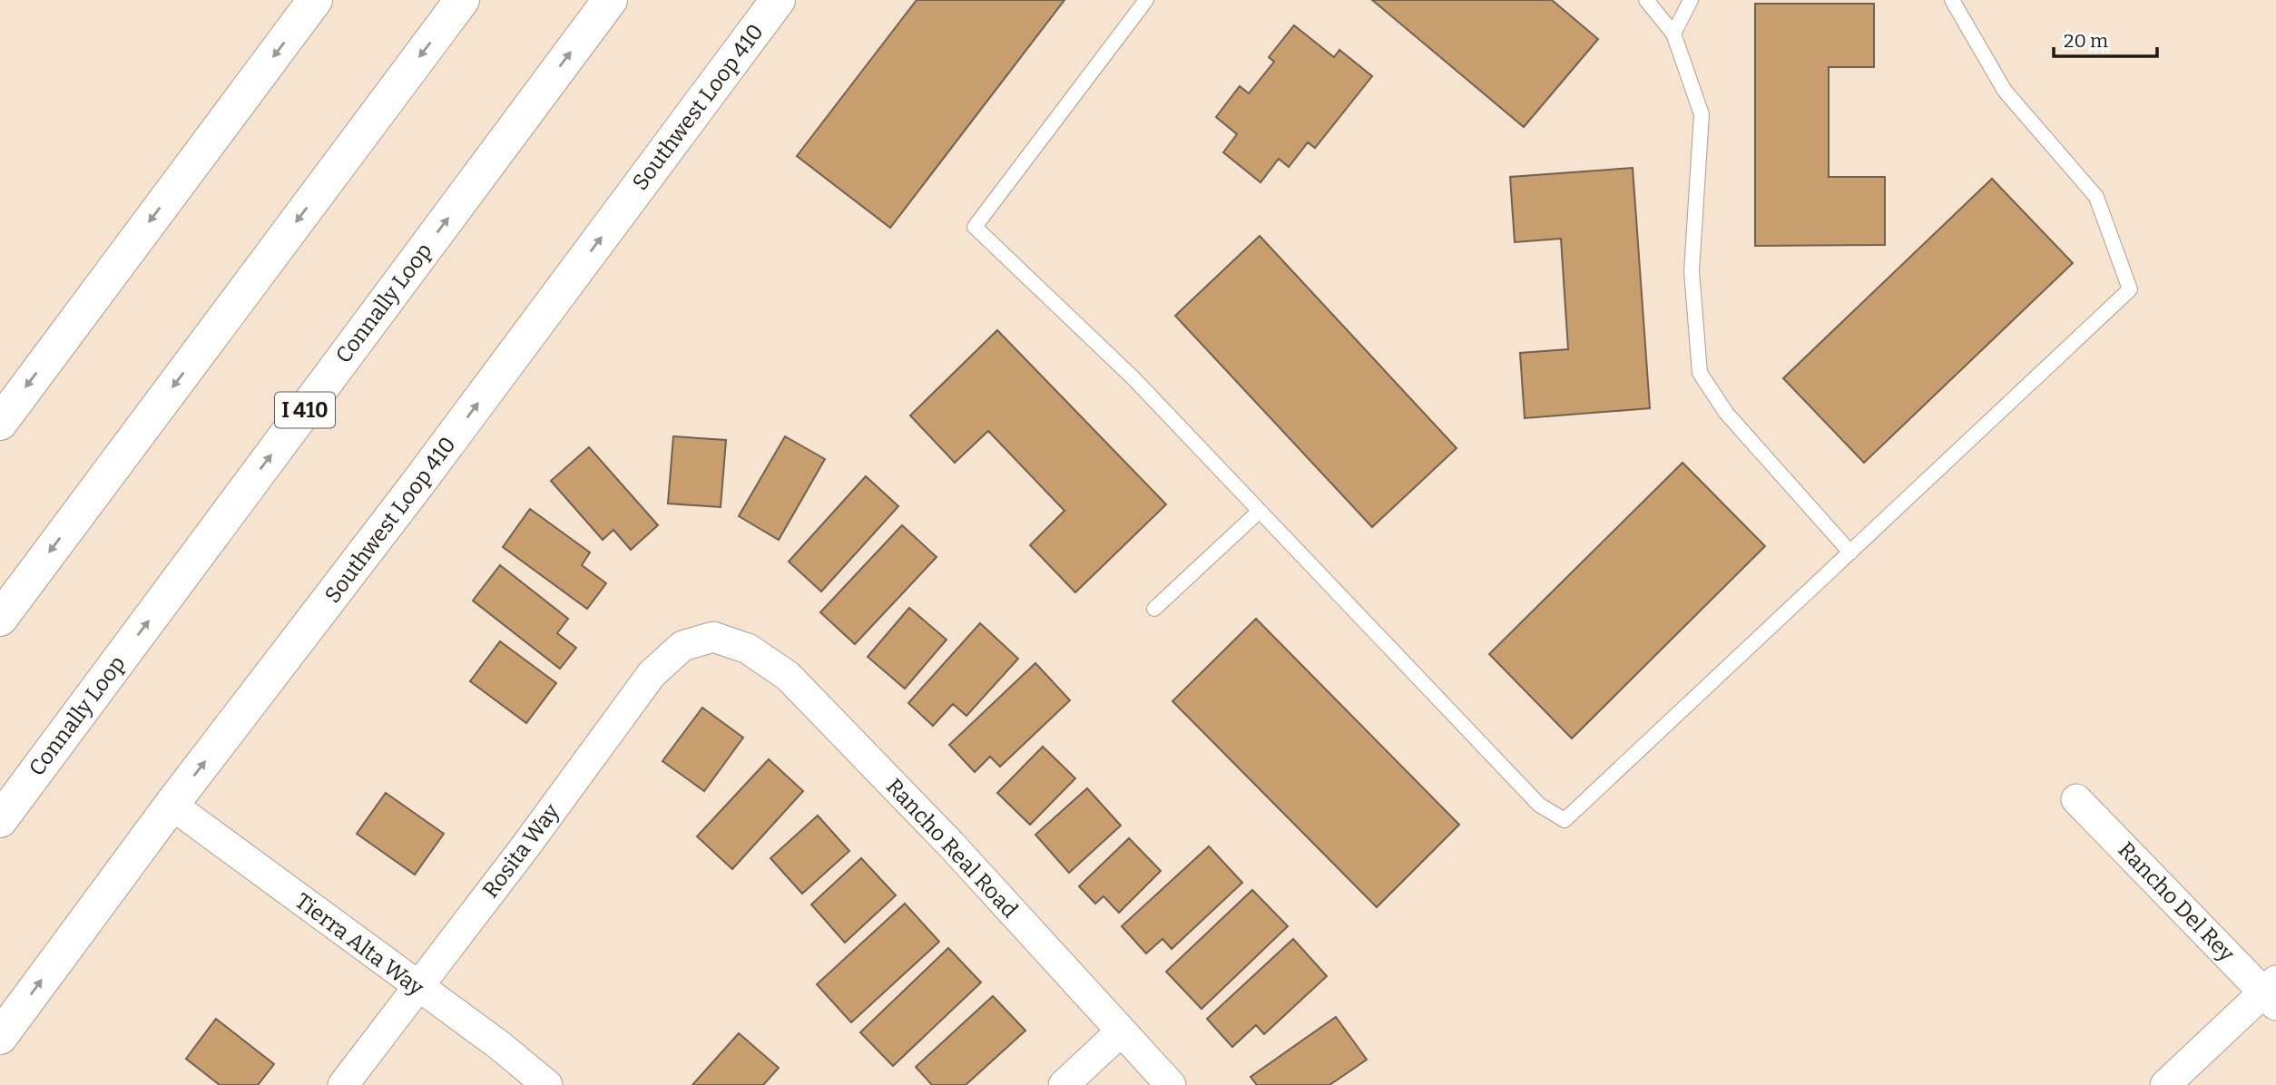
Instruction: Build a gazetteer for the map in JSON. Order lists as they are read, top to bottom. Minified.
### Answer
{"streets":{"main road":["Southwest Loop 410","Connally Loop","I 410"],"street":["Rancho Real Road","Rosita Way","Rancho Del Rey","Tierra Alta Way"]},"crossings":[["Southwest Loop 410","Tierra Alta Way"],["Rancho Real Road","Rosita Way"],["Rosita Way","Tierra Alta Way"]],"scale_bar":"20 m"}
